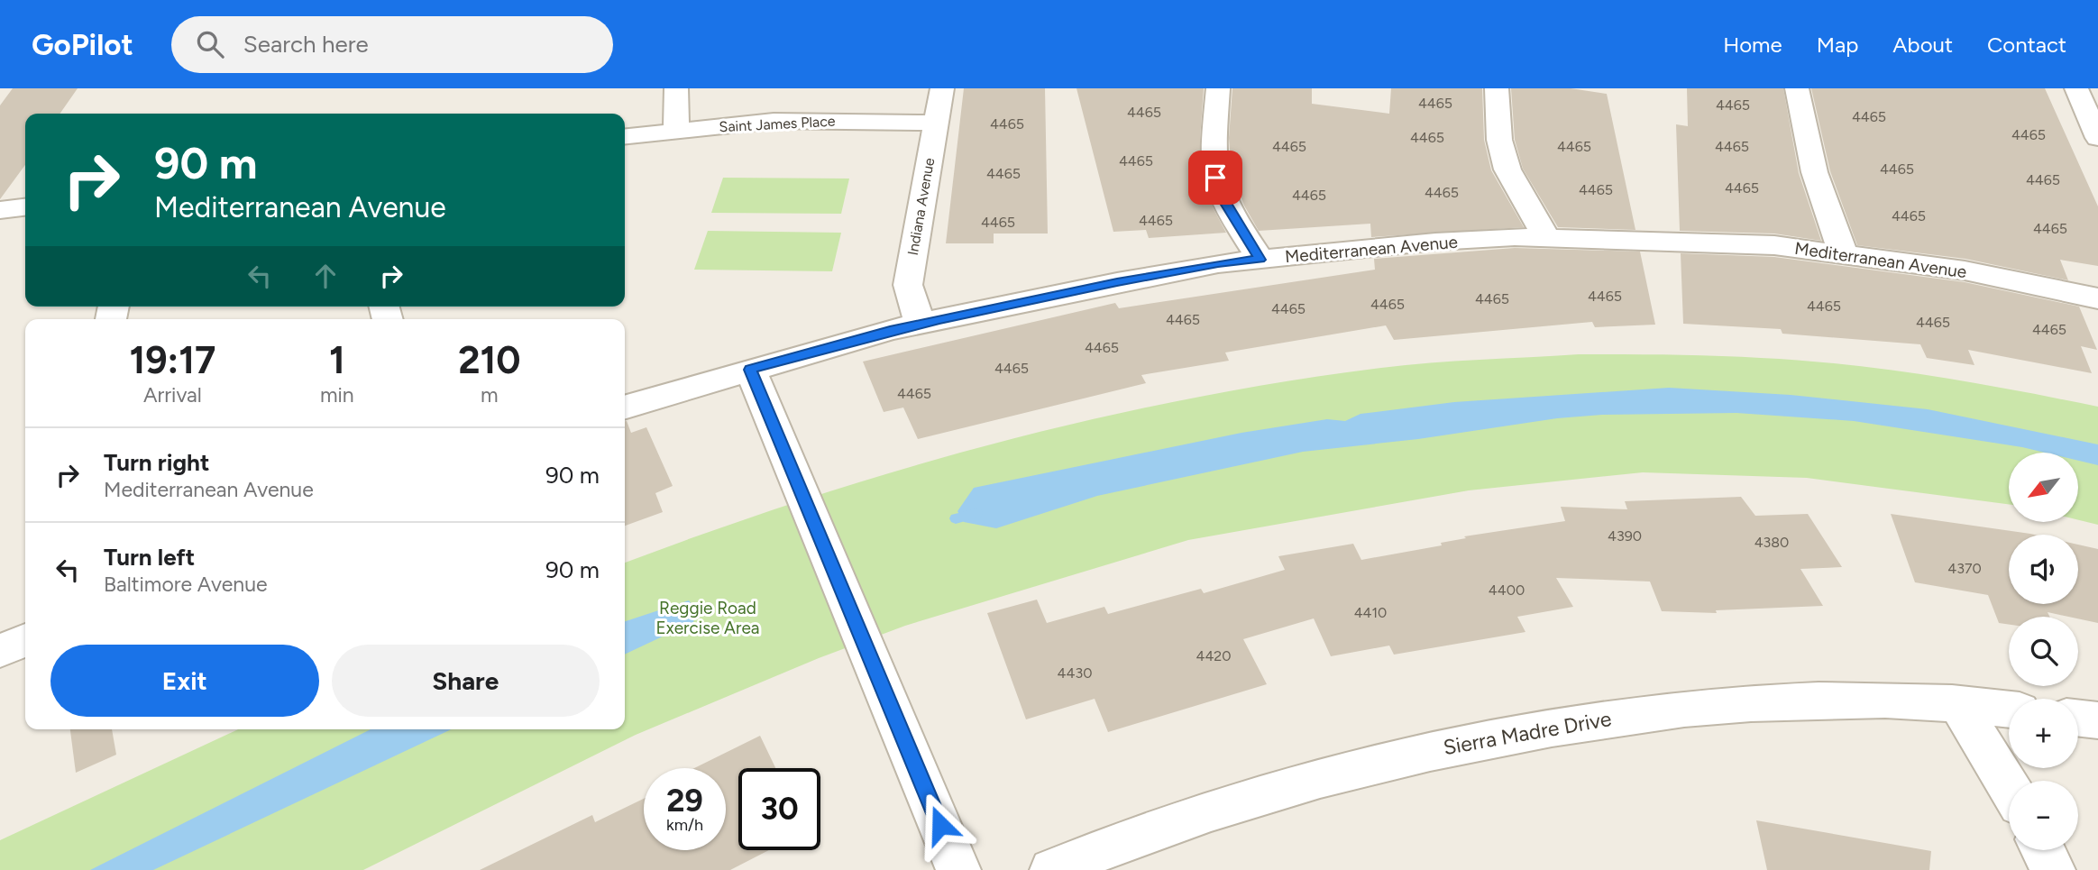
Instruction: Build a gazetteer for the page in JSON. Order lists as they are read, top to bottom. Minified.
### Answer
{"streets":{"street":["Saint James Place","Indiana Avenue","Mediterranean Avenue","Sierra Madre Drive"]},"crossings":[["Saint James Place","Indiana Avenue"],["Indiana Avenue","Mediterranean Avenue"]],"parks":["Reggie Road Exercise Area"],"house_numbers":["4465","4465","4465","4465","4465","4465","4465","4465","4465","4465","4465","4465","4465","4465","4465","4465","4465","4465","4465","4465","4465","4465","4465","4465","4465","4465","4465","4465","4465","4465","4465","4465","4465","4390","4380","4370","4400","4410","4420","4430"],"north":"bottom left","page":{"header":"GoPilot","search":"Search here","nav":["Home","Map","About","Contact"],"turn":["90 m","Mediterranean Avenue"],"eta":["19:17","Arrival","1","min","210","m"],"list":[{"name":"Turn right","note":"Mediterranean Avenue","value":"90 m"},{"name":"Turn left","note":"Baltimore Avenue","value":"90 m"}],"map_buttons":["+","−"],"buttons":["Exit","Share"],"speed":"29 km/h","limit":"30"}}
